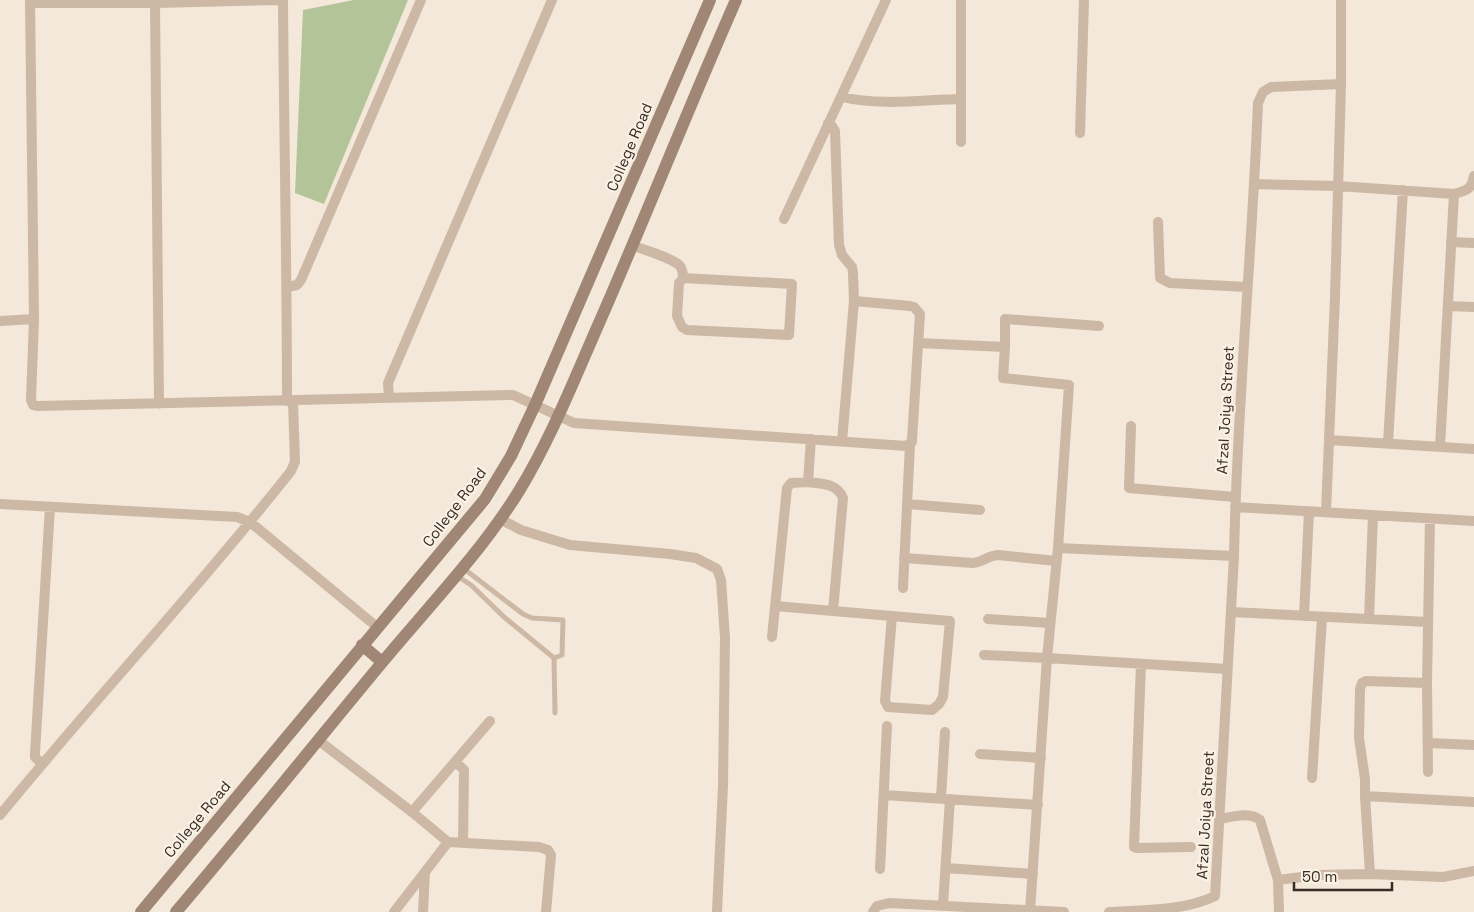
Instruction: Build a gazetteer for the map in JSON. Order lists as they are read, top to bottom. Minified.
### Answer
{"streets":{"main road":["College Road"],"street":["Afzal Joiya Street"]},"scale_bar":"50 m"}
